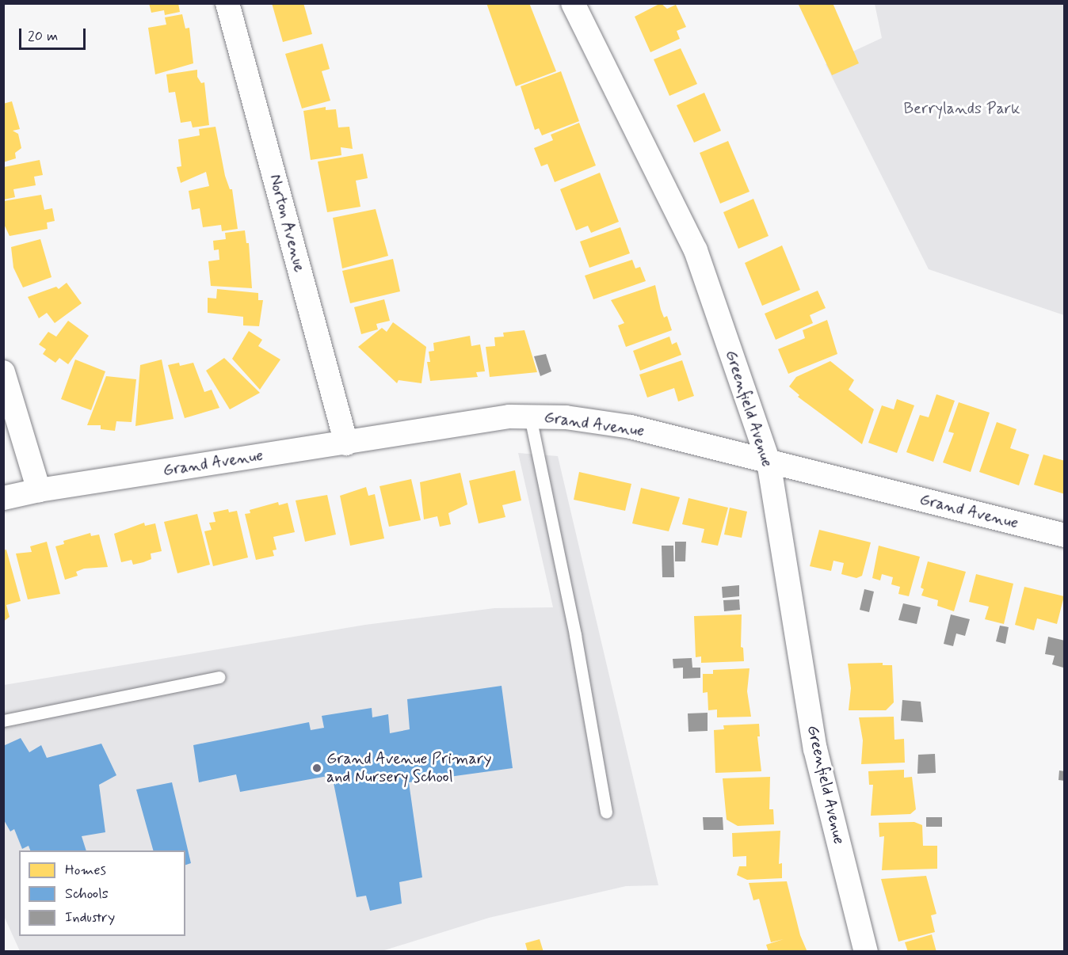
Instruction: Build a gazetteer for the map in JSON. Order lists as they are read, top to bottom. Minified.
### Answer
{"streets":{"street":["Norton Avenue","Greenfield Avenue","Grand Avenue"]},"crossings":[["Norton Avenue","Grand Avenue"],["Greenfield Avenue","Grand Avenue"]],"parks":["Berrylands Park"],"places":["Grand Avenue Primary and Nursery School"],"legend":["Homes","Schools","Industry"],"scale_bar":"20 m"}
